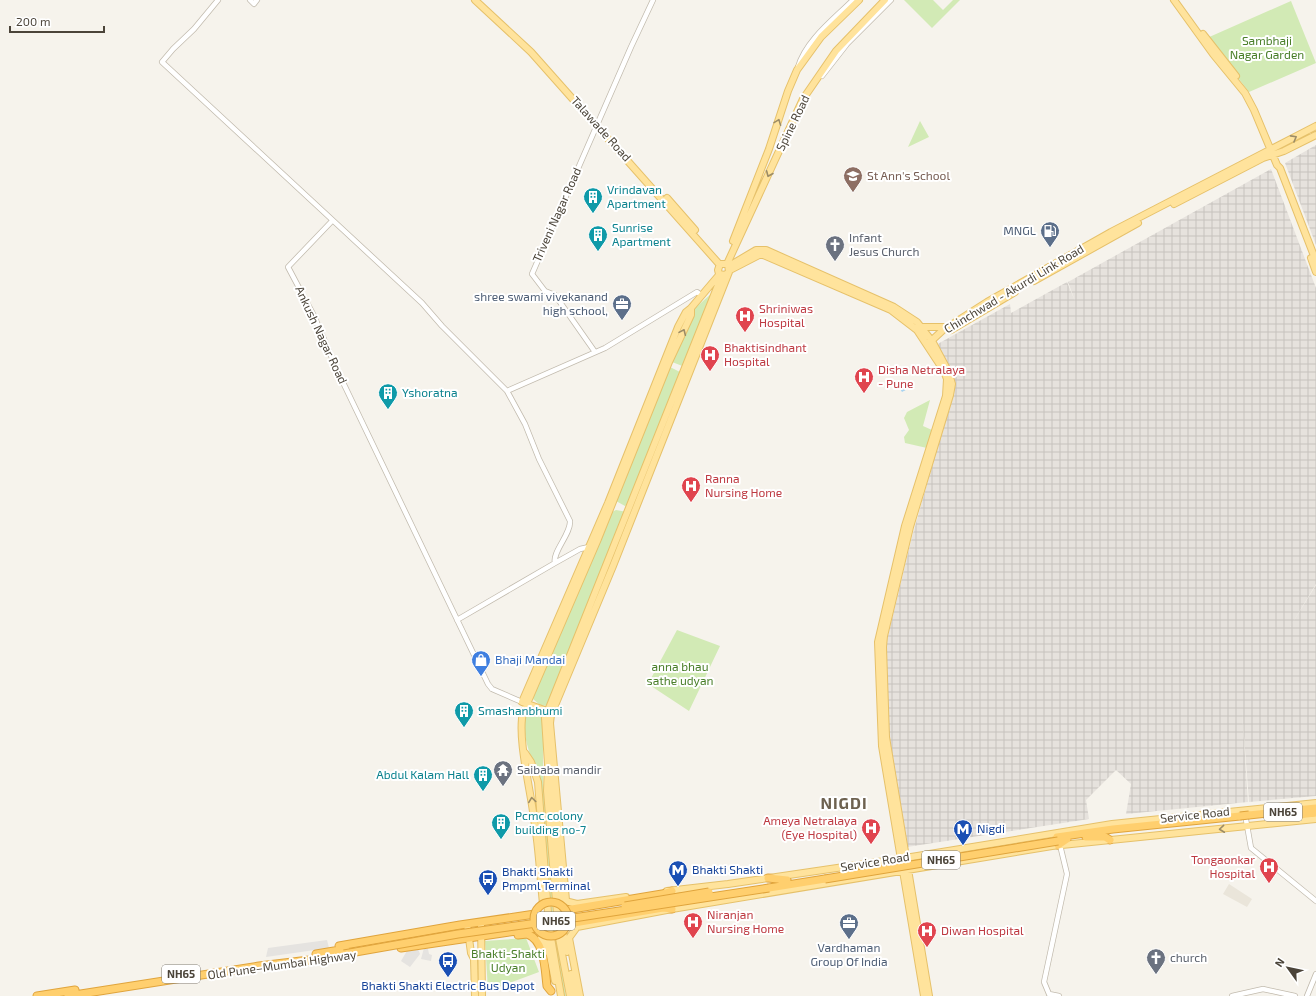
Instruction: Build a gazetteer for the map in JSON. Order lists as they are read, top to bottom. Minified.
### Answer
{"streets":{"highway":["NH65","Old Pune–Mumbai Highway"],"main road":["Spine Road","Talawade Road","Chinchwad - Akurdi Link Road","Service Road"],"street":["Triveni Nagar Road","Ankush Nagar Road"]},"crossings":[["Spine Road","Talawade Road"],["Talawade Road","Triveni Nagar Road"],["NH65","Service Road"],["NH65","Old Pune–Mumbai Highway"]],"districts":["NIGDI"],"parks":["Sambhaji Nagar Garden","anna bhau sathe udyan","Bhakti-Shakti Udyan"],"places":{"school or university":["St Ann's School"],"building":["Vrindavan Apartment","Sunrise Apartment","Yshoratna","Smashanbhumi","Abdul Kalam Hall","Pcmc colony building no-7"],"fuel station":["MNGL"],"church":["Infant Jesus Church","church"],"office":["shree swami vivekanand high school,","Vardhaman Group Of India"],"hospital":["Shriniwas Hospital","Bhaktisindhant Hospital","Disha Netralaya - Pune","Ranna Nursing Home","Ameya Netralaya (Eye Hospital)","Tongaonkar Hospital","Niranjan Nursing Home","Diwan Hospital"],"shop":["Bhaji Mandai"],"temple":["Saibaba mandir"],"metro station":["Nigdi","Bhakti Shakti"],"bus stop":["Bhakti Shakti Pmpml Terminal","Bhakti Shakti Electric Bus Depot"]},"scale_bar":"200 m","north":"top left"}
